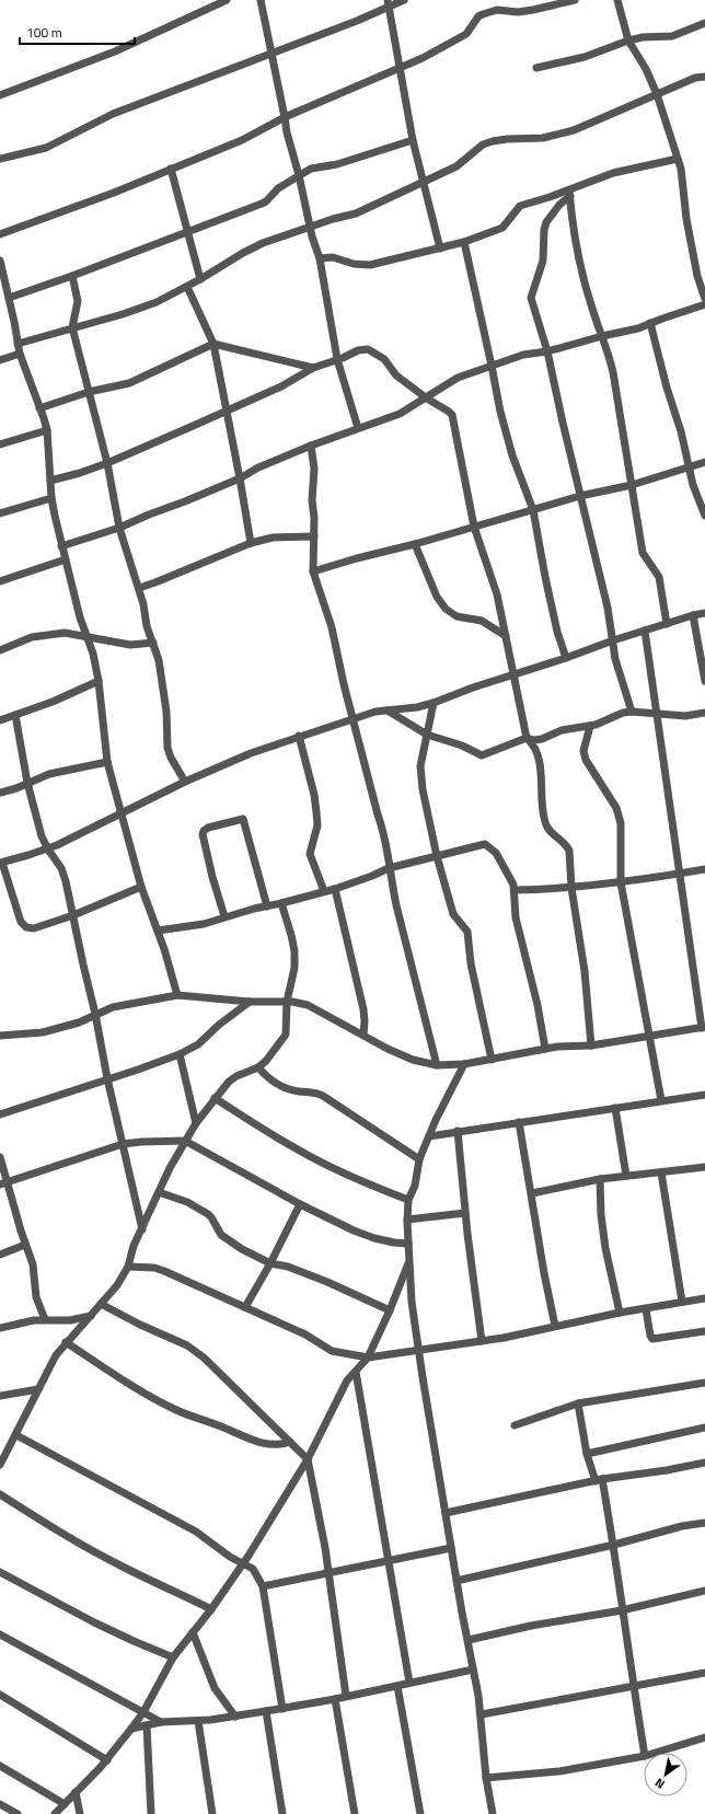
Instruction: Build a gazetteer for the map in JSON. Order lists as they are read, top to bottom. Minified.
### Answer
{"scale_bar":"100 m","north":"bottom left"}
